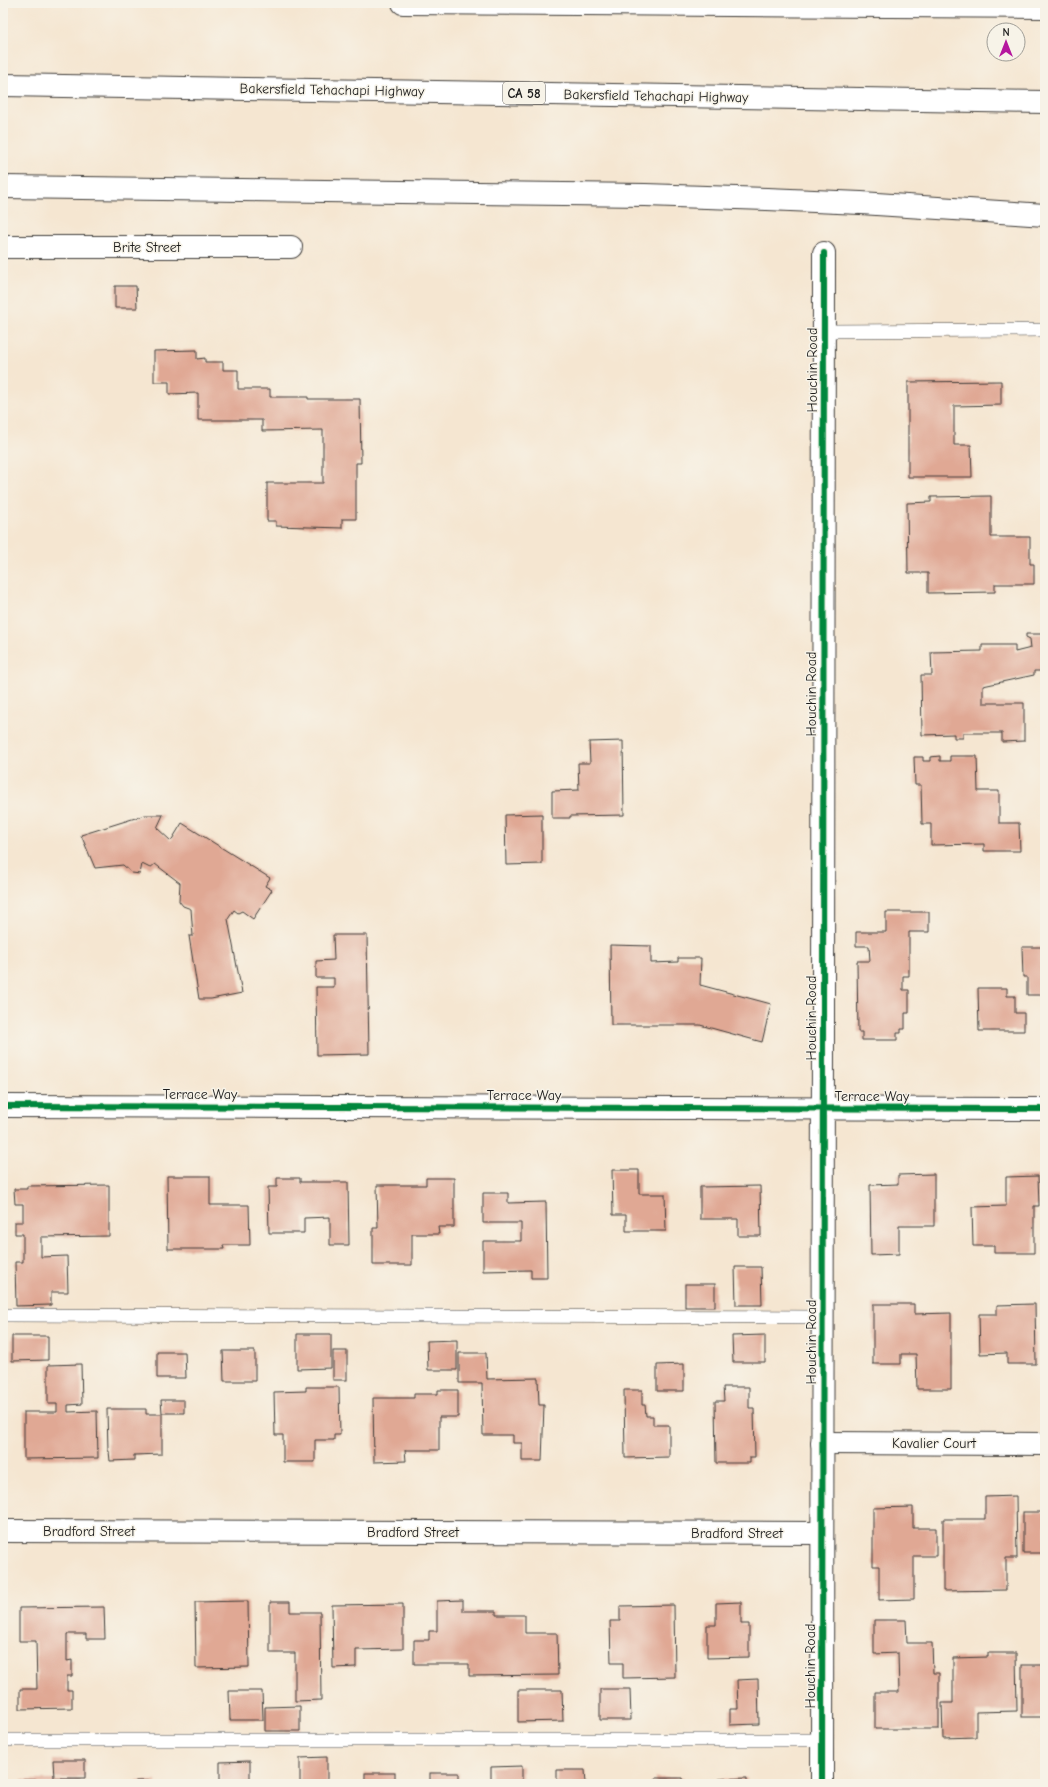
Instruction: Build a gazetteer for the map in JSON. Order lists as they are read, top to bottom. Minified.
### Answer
{"streets":{"main road":["Bakersfield Tehachapi Highway","CA 58","Brite Street","Houchin Road","Terrace Way","Kavalier Court","Bradford Street"]},"crossings":[["Houchin Road","Terrace Way"],["Houchin Road","Kavalier Court"],["Houchin Road","Bradford Street"]],"north":"top"}
